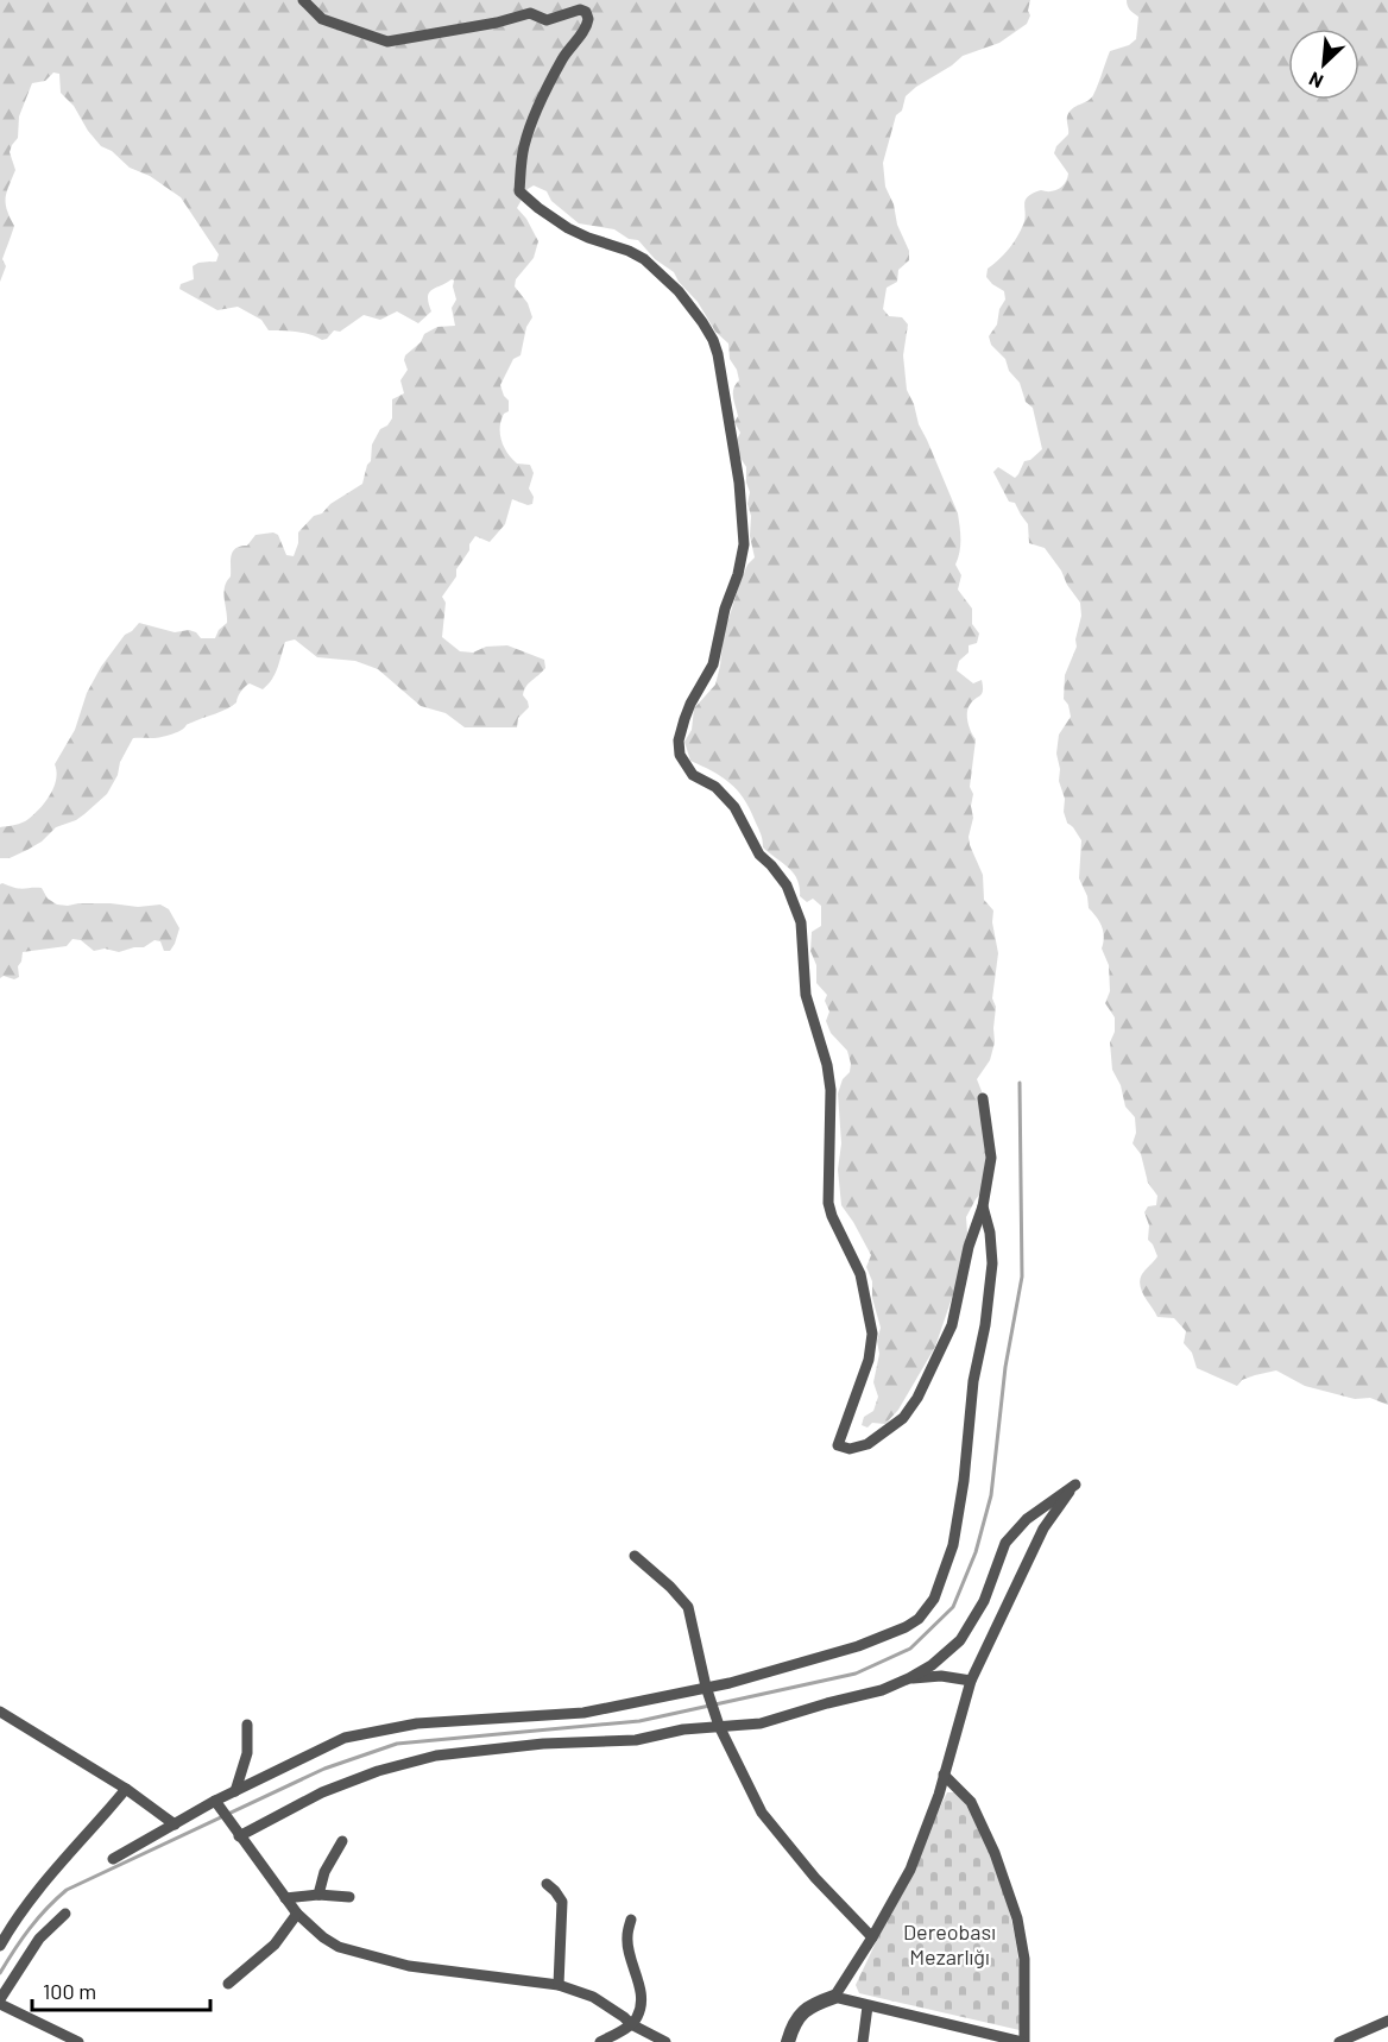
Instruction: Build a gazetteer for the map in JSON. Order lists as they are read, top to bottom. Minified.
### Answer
{"parks":["Dereobası Mezarlığı"],"scale_bar":"100 m","north":"bottom left"}
